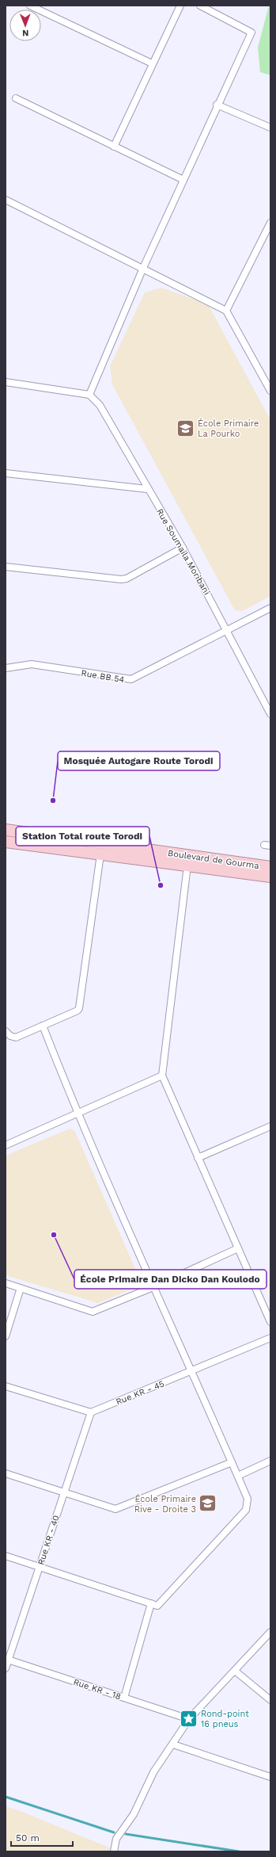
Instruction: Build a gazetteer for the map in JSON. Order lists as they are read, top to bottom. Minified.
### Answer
{"streets":{"highway":["Boulevard de Gourma"],"street":["Rue Soumaila Moribani","Rue BB 54","Rue KR - 45","Rue KR - 40","Rue KR - 18"]},"crossings":[["Rue Soumaila Moribani","Rue BB 54"],["Rue KR - 45","Rue KR - 40"],["Rue KR - 40","Rue KR - 18"]],"places":{"school or university":["École Primaire La Pourko","École Primaire Rive - Droite 3"],"other":["Mosquée Autogare Route Torodi","Station Total route Torodi","École Primaire Dan Dicko Dan Koulodo"],"place":["Rond-point 16 pneus"]},"scale_bar":"50 m","north":"bottom"}
